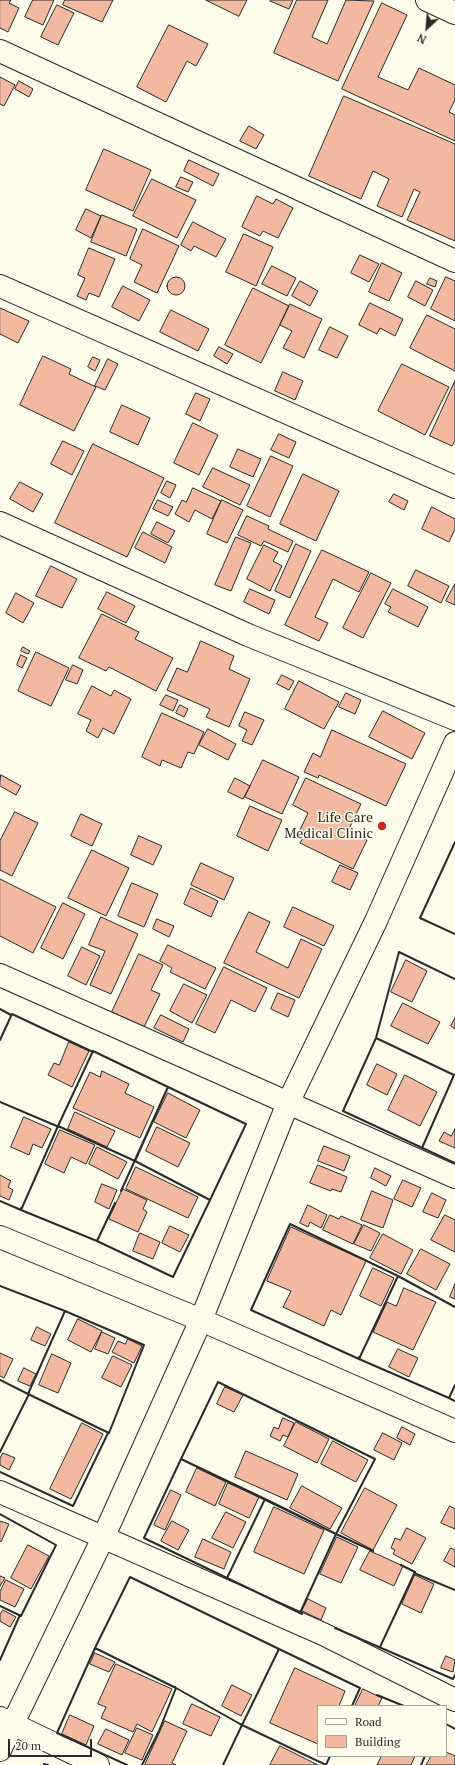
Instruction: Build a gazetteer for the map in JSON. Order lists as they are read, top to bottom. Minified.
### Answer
{"places":["Life Care Medical Clinic"],"legend":["Road","Building"],"scale_bar":"20 m","north":"bottom left"}
